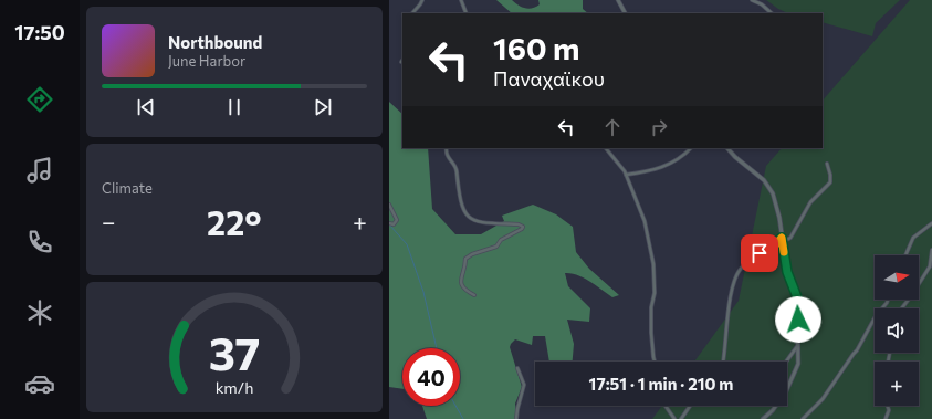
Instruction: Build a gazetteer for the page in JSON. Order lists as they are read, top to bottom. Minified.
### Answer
{"north":"right","page":{"tabs":"17:50","turn":["160 m","Παναχαϊκου"],"song":["Northbound","June Harbor"],"tile":"Climate","heat":["−","22°","+"],"map_buttons":"+","limit":"40","trip":"17:51 · 1 min · 210 m","gauge":["37","km/h"]}}
